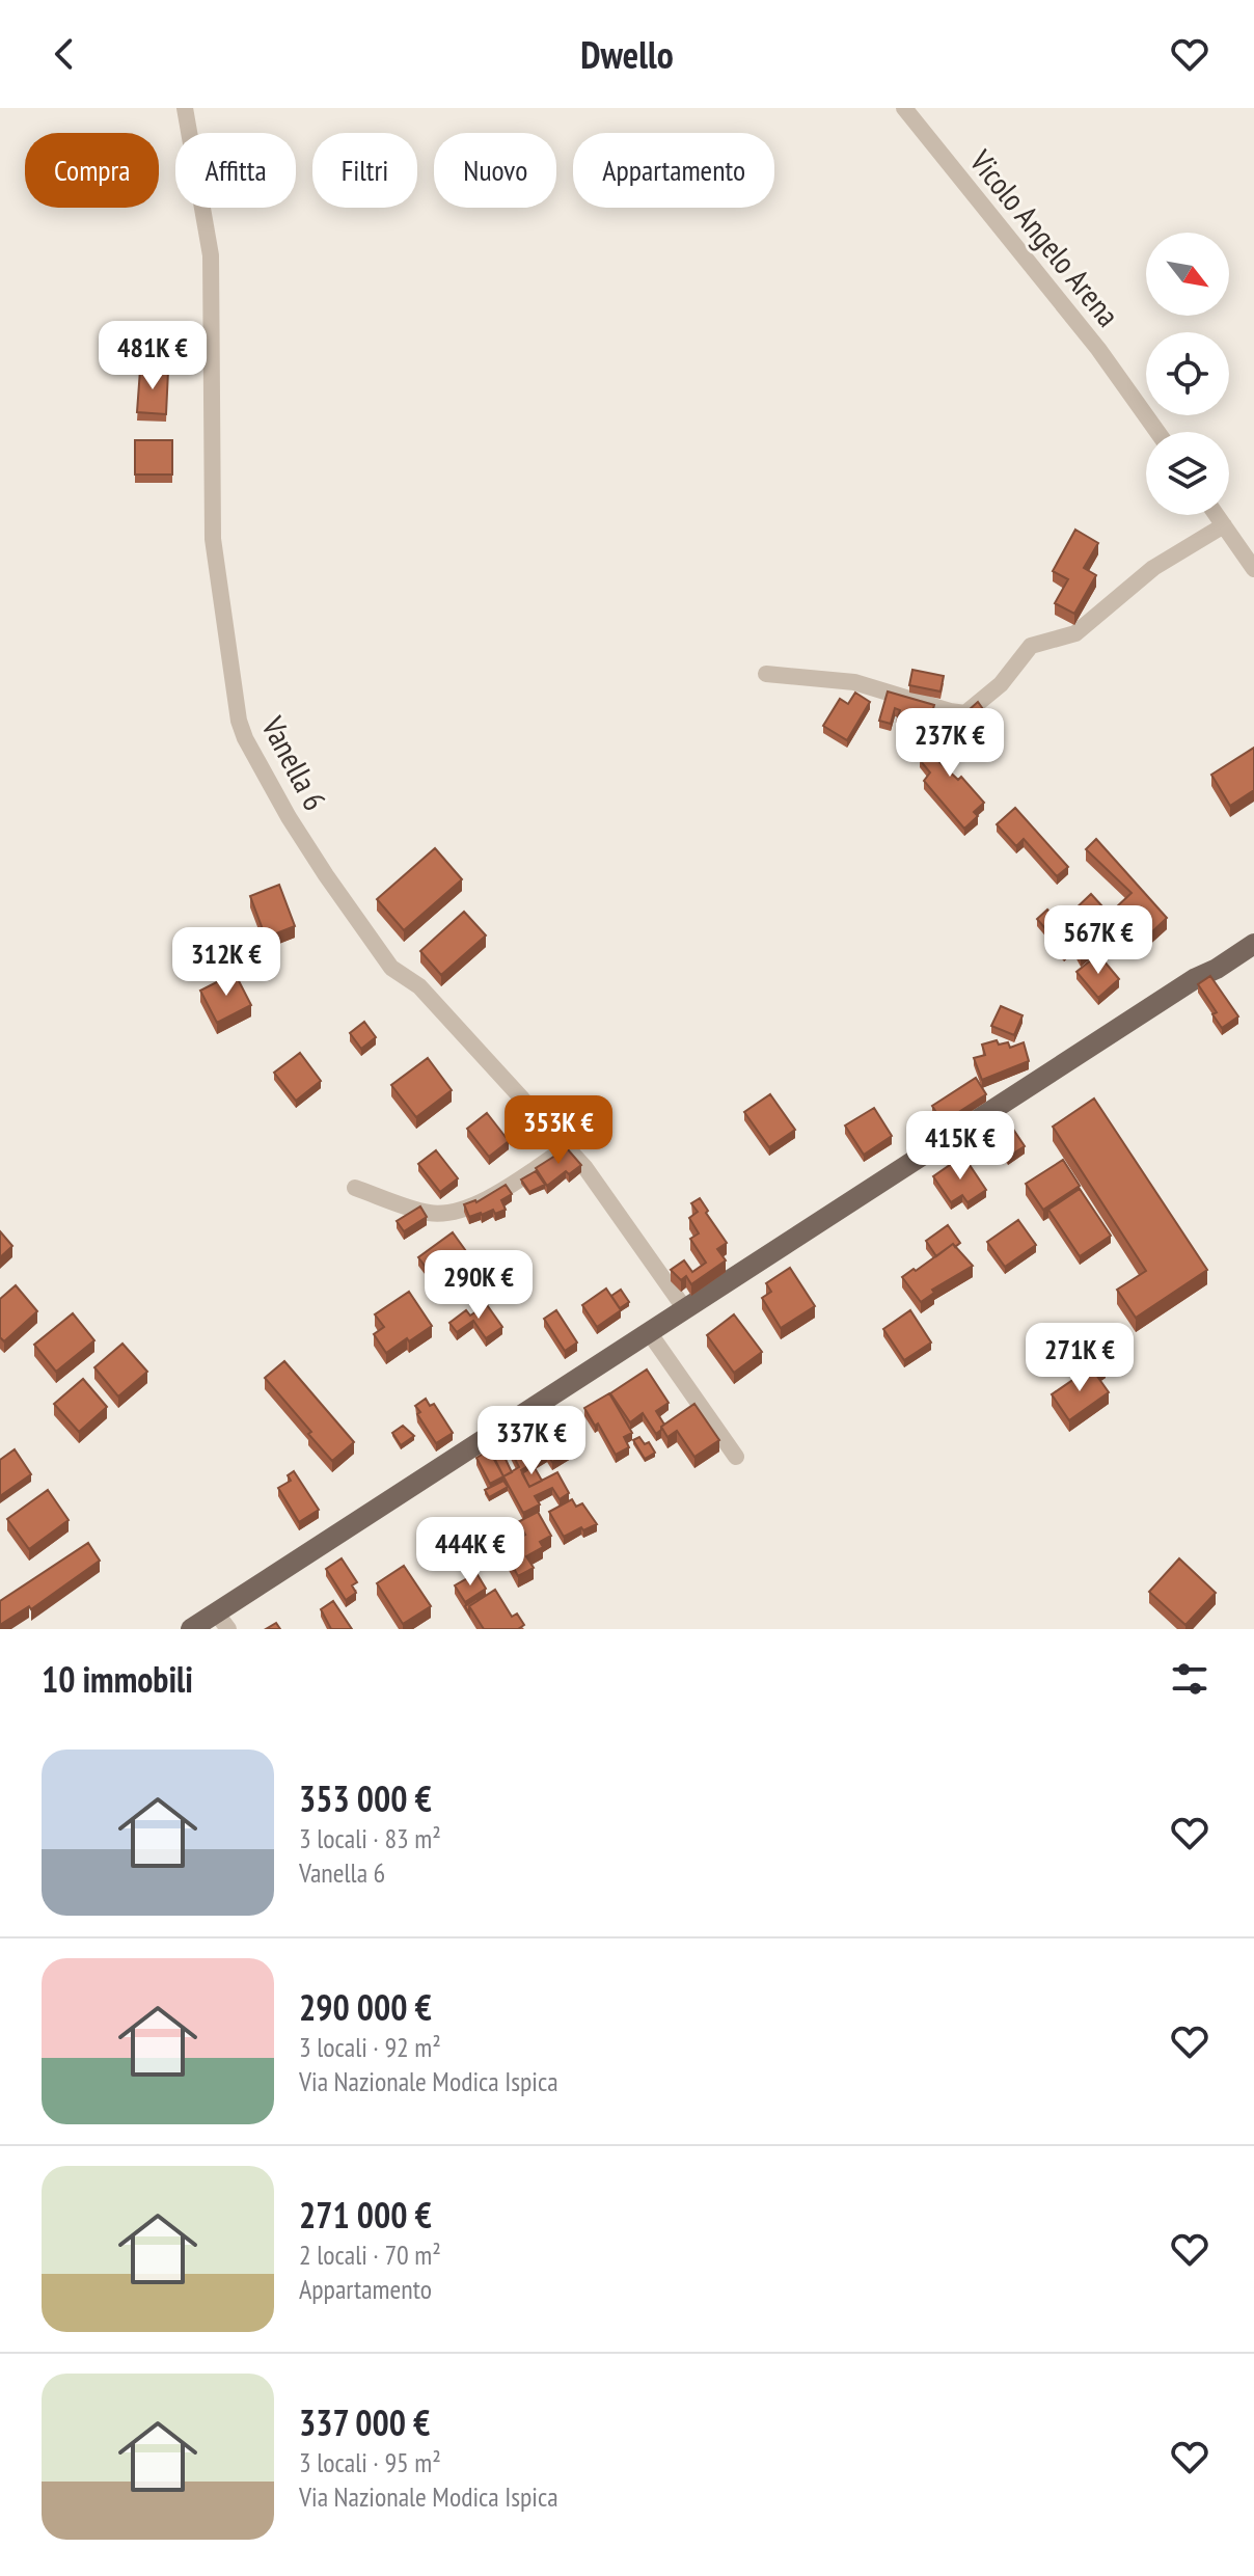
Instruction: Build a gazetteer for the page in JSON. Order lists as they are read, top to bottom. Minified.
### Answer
{"streets":{"street":["Vicolo Angelo Arena","Vanella 6"]},"north":"bottom right","page":{"header":"Dwello","chip":["Compra","Affitta","Filtri","Nuovo","Appartamento"],"price":["481K €","237K €","567K €","312K €","353K €","415K €","290K €","271K €","337K €","444K €"],"heading":"10 immobili","list":[{"name":"353 000 €","note":"3 locali · 83 m² · Vanella 6"},{"name":"290 000 €","note":"3 locali · 92 m² · Via Nazionale Modica Ispica"},{"name":"271 000 €","note":"2 locali · 70 m² · Appartamento"},{"name":"337 000 €","note":"3 locali · 95 m² · Via Nazionale Modica Ispica"}]}}
